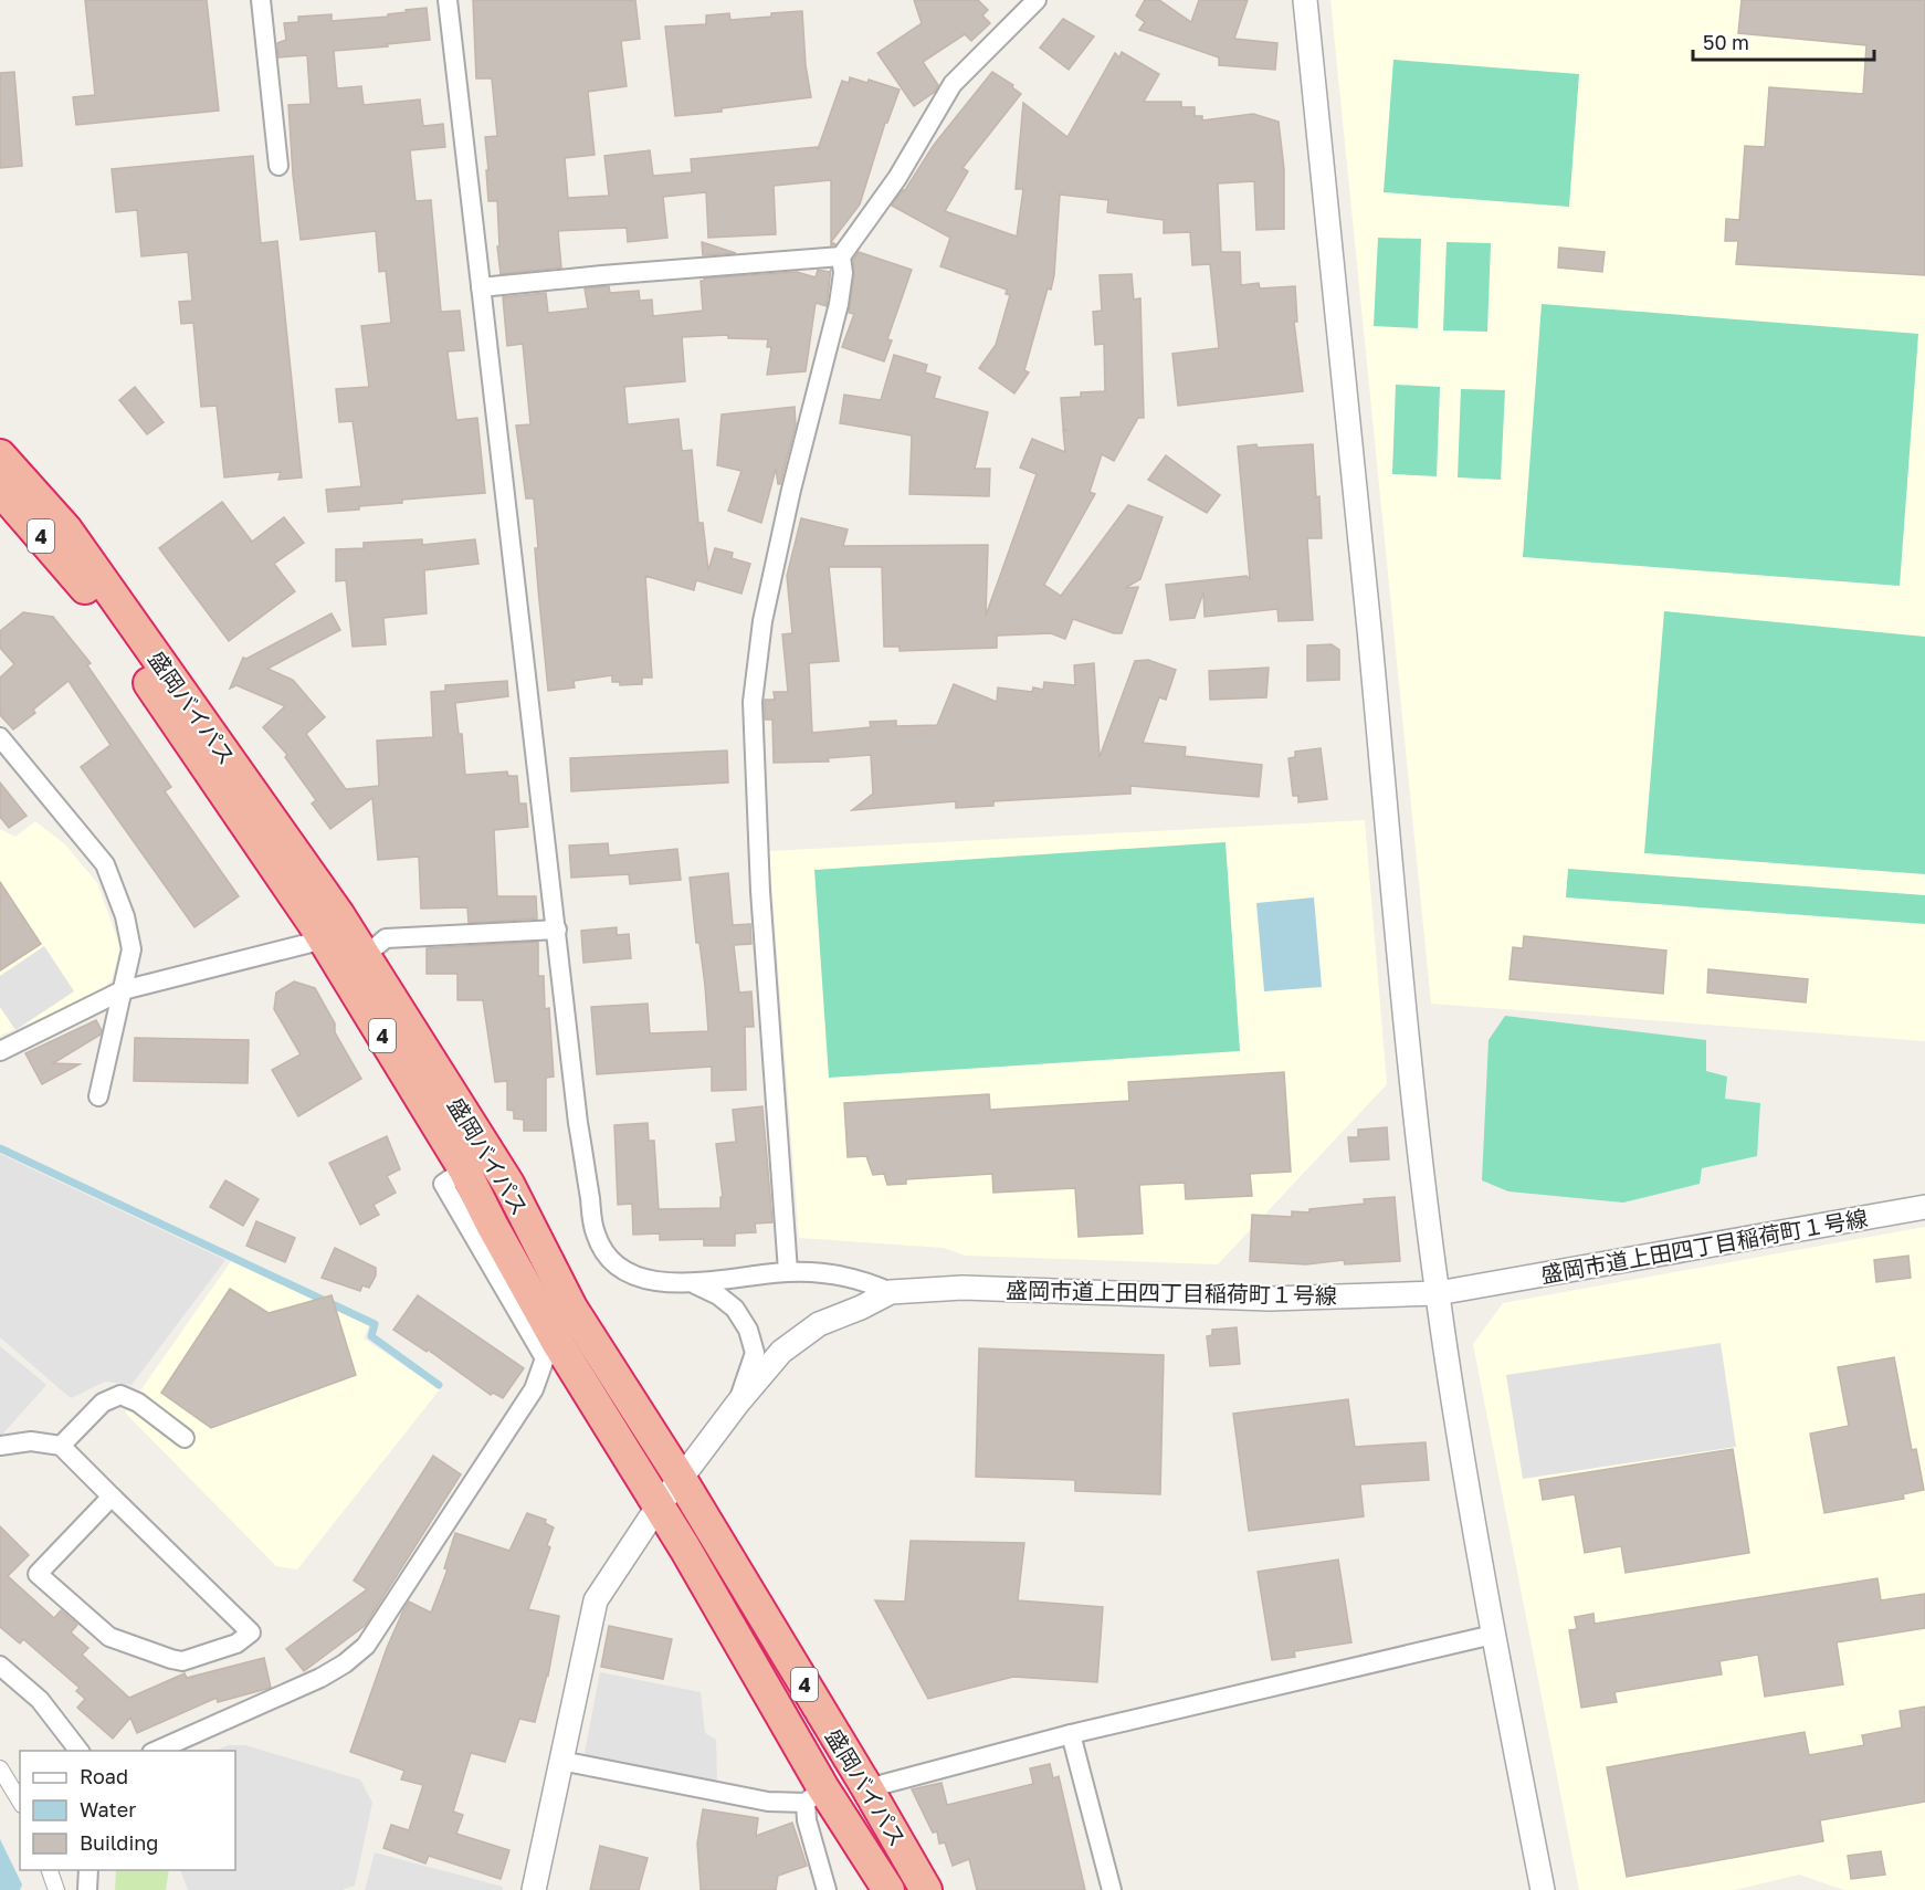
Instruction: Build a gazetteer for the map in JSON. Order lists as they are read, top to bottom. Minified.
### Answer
{"streets":{"highway":["4","盛岡バイパス"],"street":["盛岡市道上田四丁目稲荷町１号線"]},"crossings":[["盛岡バイパス","盛岡市道上田四丁目稲荷町１号線"]],"legend":["Road","Water","Building"],"scale_bar":"50 m"}
